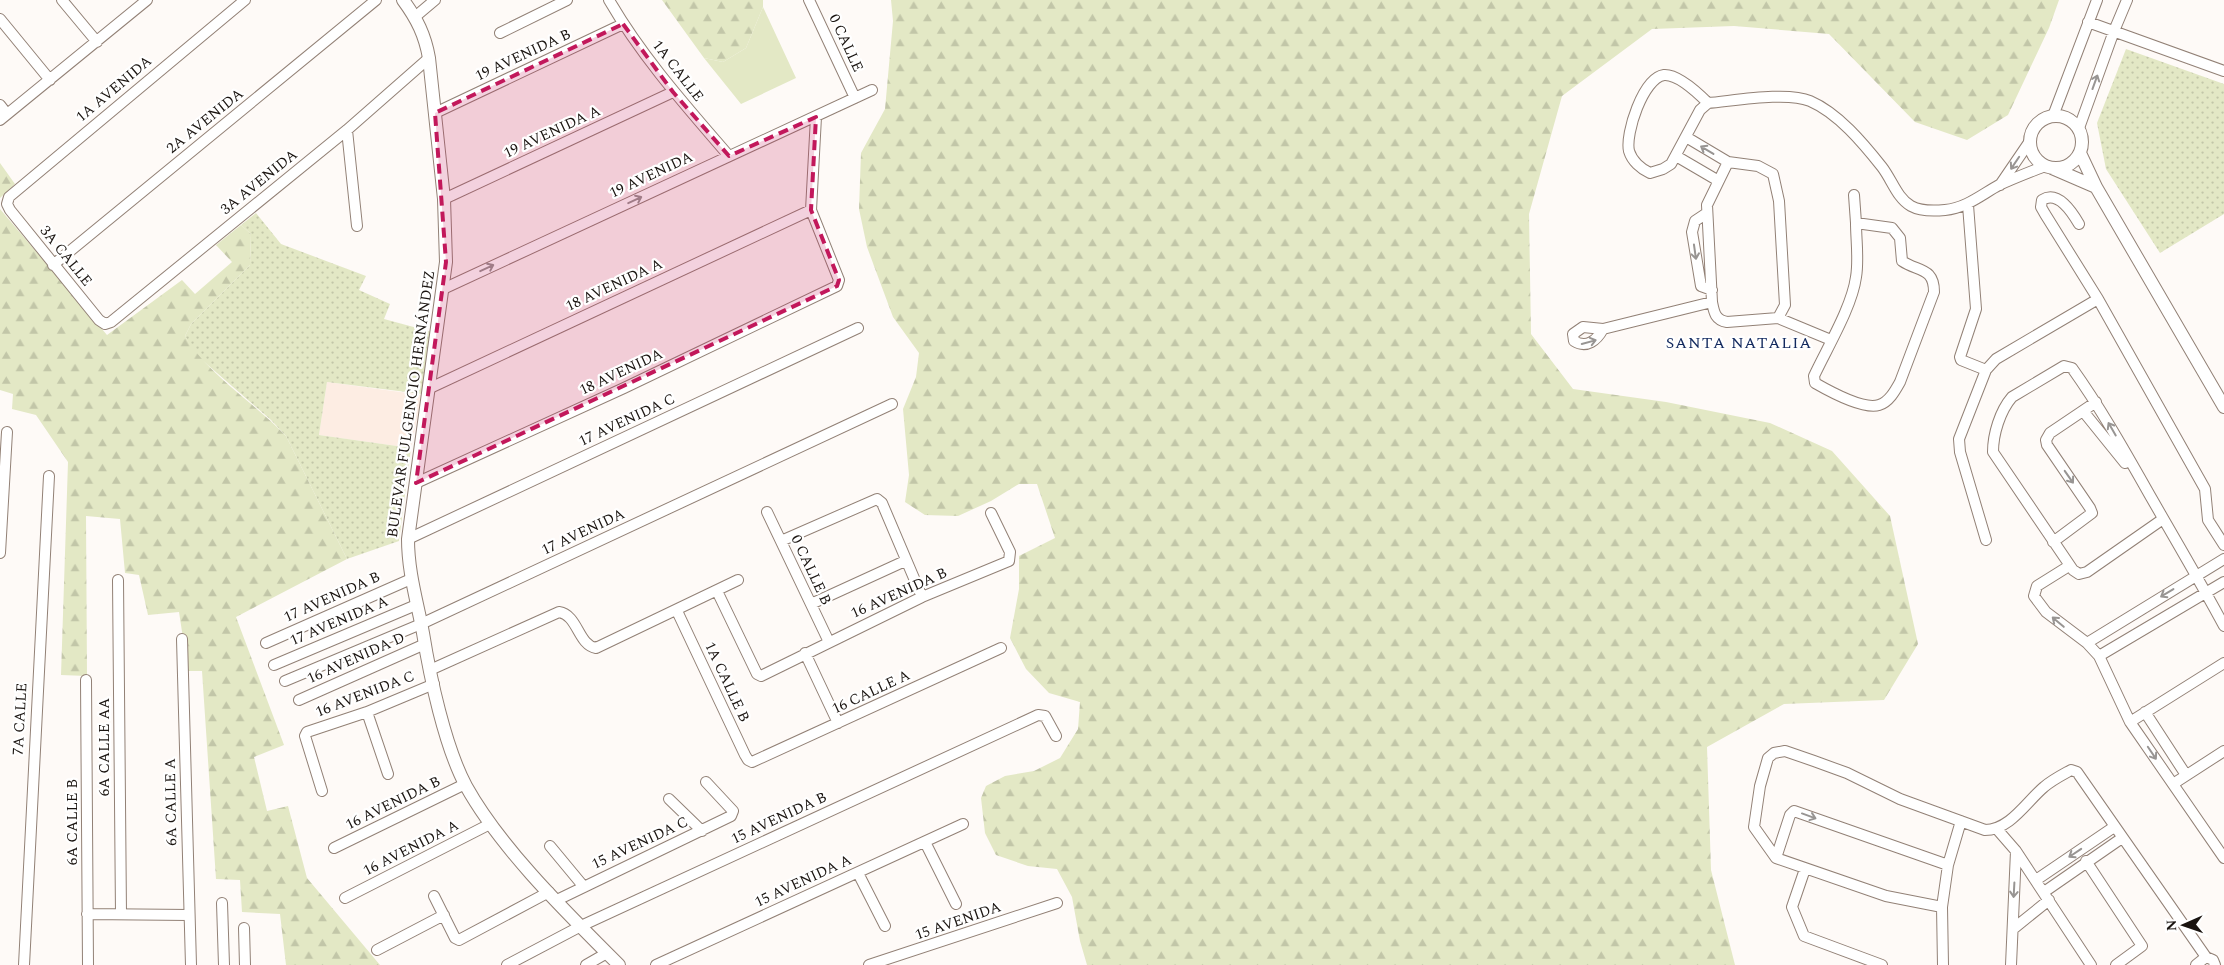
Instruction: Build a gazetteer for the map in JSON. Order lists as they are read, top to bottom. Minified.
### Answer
{"streets":{"street":["0 CALLE","19 AVENIDA B","1A CALLE","1A AVENIDA","2A AVENIDA","19 AVENIDA A","19 AVENIDA","3A AVENIDA","3A CALLE","18 AVENIDA A","18 AVENIDA","BULEVAR FULGENCIO HERNÁNDEZ","17 AVENIDA C","17 AVENIDA","0 CALLE B","16 AVENIDA B","17 AVENIDA B","17 AVENIDA A","16 AVENIDA D","1A CALLE B","16 CALLE A","16 AVENIDA C","7A CALLE","6A CALLE AA","6A CALLE A","15 AVENIDA B","6A CALLE B","15 AVENIDA C","16 AVENIDA A","15 AVENIDA A","15 AVENIDA"]},"crossings":[["0 CALLE","19 AVENIDA"],["19 AVENIDA B","1A CALLE"],["19 AVENIDA B","BULEVAR FULGENCIO HERNÁNDEZ"],["1A CALLE","19 AVENIDA A"],["1A CALLE","19 AVENIDA"],["1A AVENIDA","3A CALLE"],["2A AVENIDA","3A CALLE"],["19 AVENIDA A","BULEVAR FULGENCIO HERNÁNDEZ"],["19 AVENIDA","BULEVAR FULGENCIO HERNÁNDEZ"],["3A AVENIDA","3A CALLE"],["3A AVENIDA","BULEVAR FULGENCIO HERNÁNDEZ"],["18 AVENIDA A","18 AVENIDA"],["18 AVENIDA A","BULEVAR FULGENCIO HERNÁNDEZ"],["18 AVENIDA","BULEVAR FULGENCIO HERNÁNDEZ"],["BULEVAR FULGENCIO HERNÁNDEZ","17 AVENIDA C"],["BULEVAR FULGENCIO HERNÁNDEZ","17 AVENIDA"],["BULEVAR FULGENCIO HERNÁNDEZ","16 AVENIDA B"],["BULEVAR FULGENCIO HERNÁNDEZ","17 AVENIDA B"],["BULEVAR FULGENCIO HERNÁNDEZ","17 AVENIDA A"],["BULEVAR FULGENCIO HERNÁNDEZ","16 AVENIDA D"],["BULEVAR FULGENCIO HERNÁNDEZ","16 AVENIDA C"],["BULEVAR FULGENCIO HERNÁNDEZ","15 AVENIDA B"],["BULEVAR FULGENCIO HERNÁNDEZ","15 AVENIDA C"],["BULEVAR FULGENCIO HERNÁNDEZ","16 AVENIDA A"],["0 CALLE B","16 AVENIDA B"],["1A CALLE B","16 CALLE A"]],"one_way":["19 AVENIDA"],"districts":["SANTA NATALIA"],"north":"left"}
